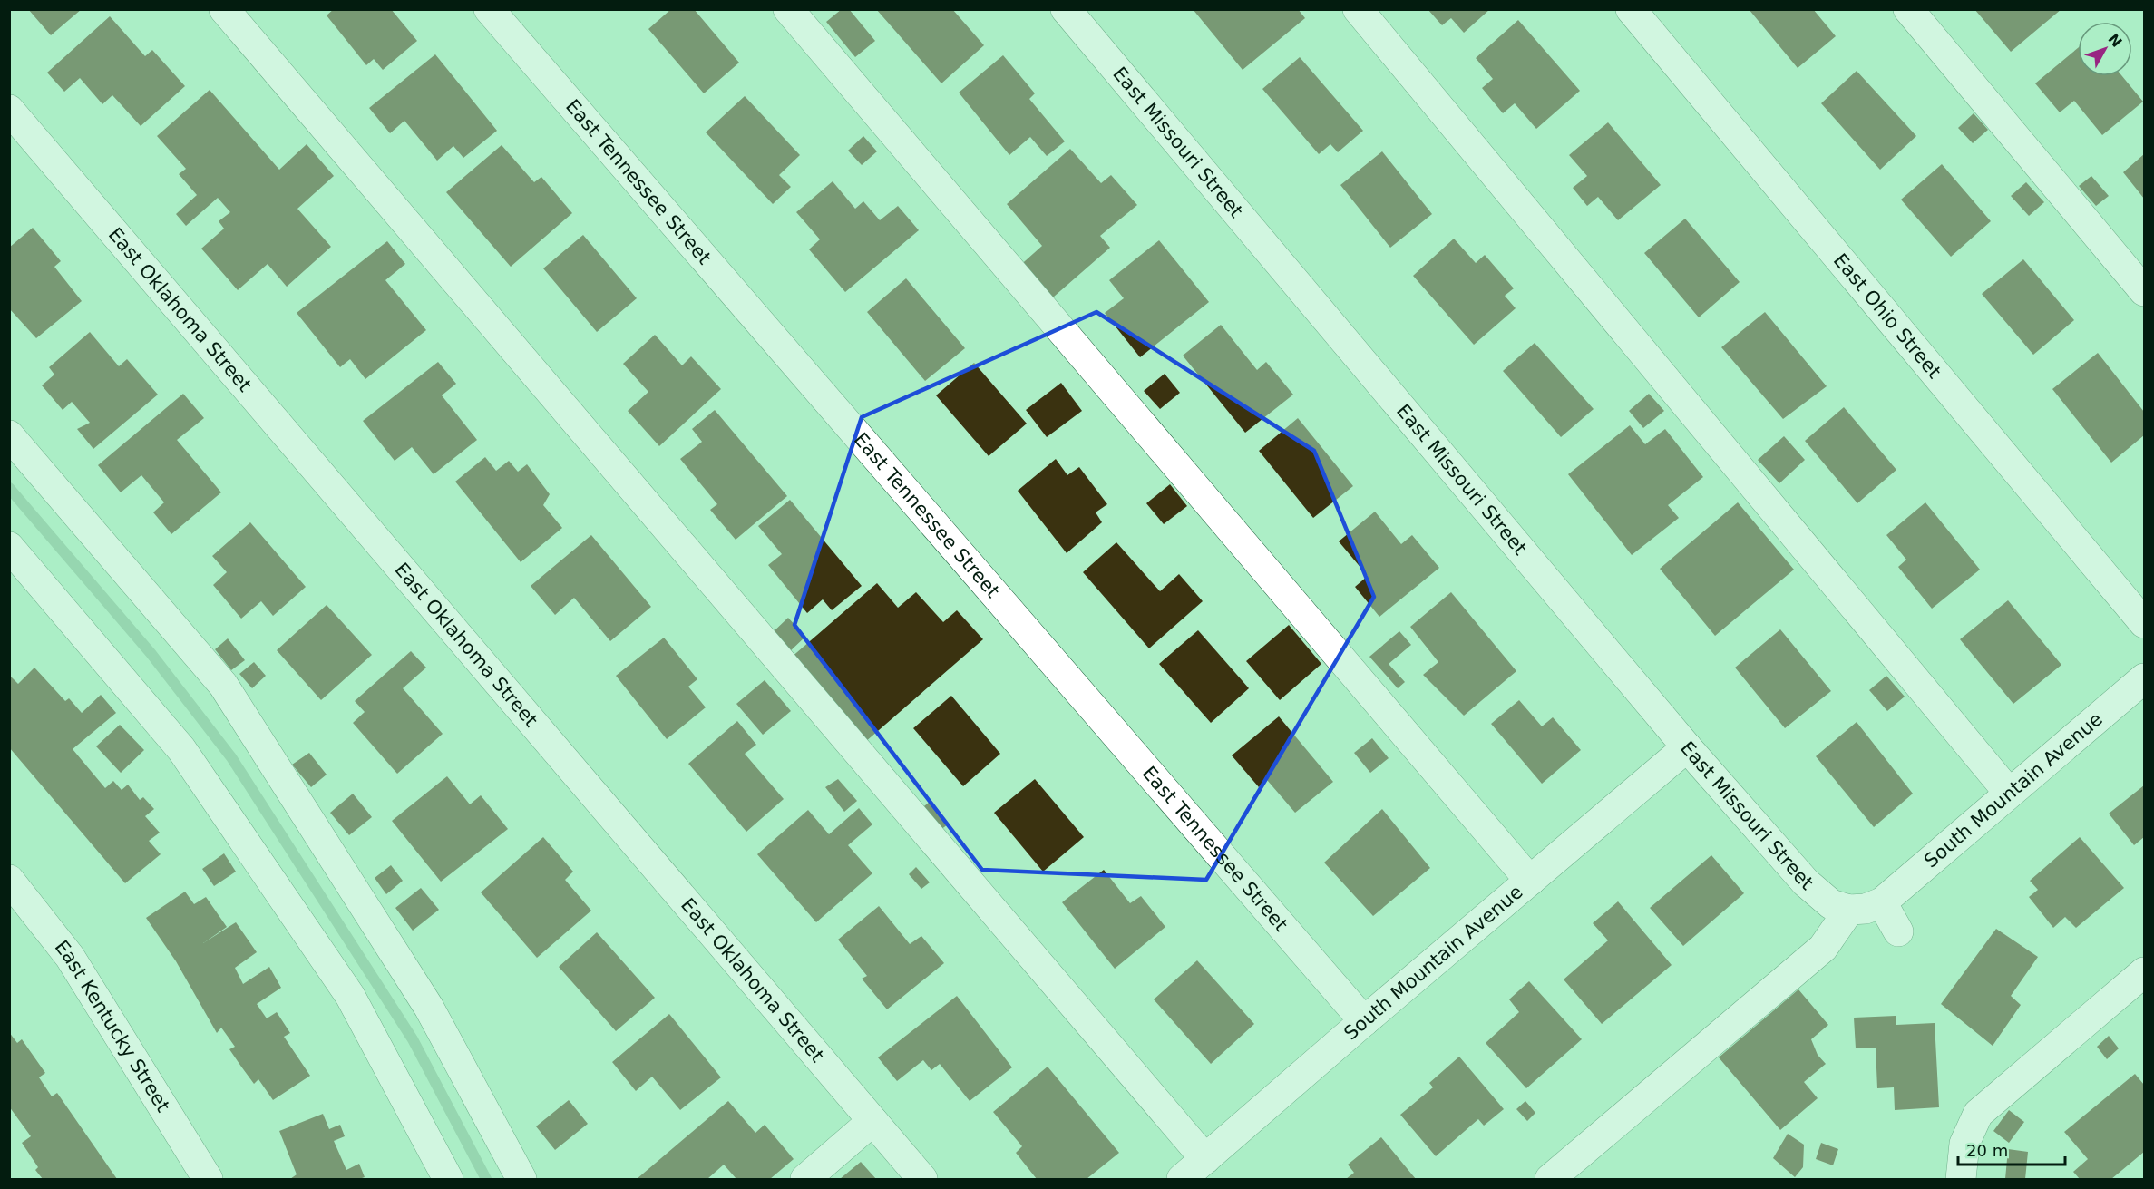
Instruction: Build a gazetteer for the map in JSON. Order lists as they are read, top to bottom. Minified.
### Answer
{"streets":{"street":["East Missouri Street","East Tennessee Street","East Oklahoma Street","East Ohio Street","South Mountain Avenue","East Kentucky Street"]},"crossings":[["East Missouri Street","South Mountain Avenue"],["East Tennessee Street","South Mountain Avenue"]],"scale_bar":"20 m","north":"top right"}
